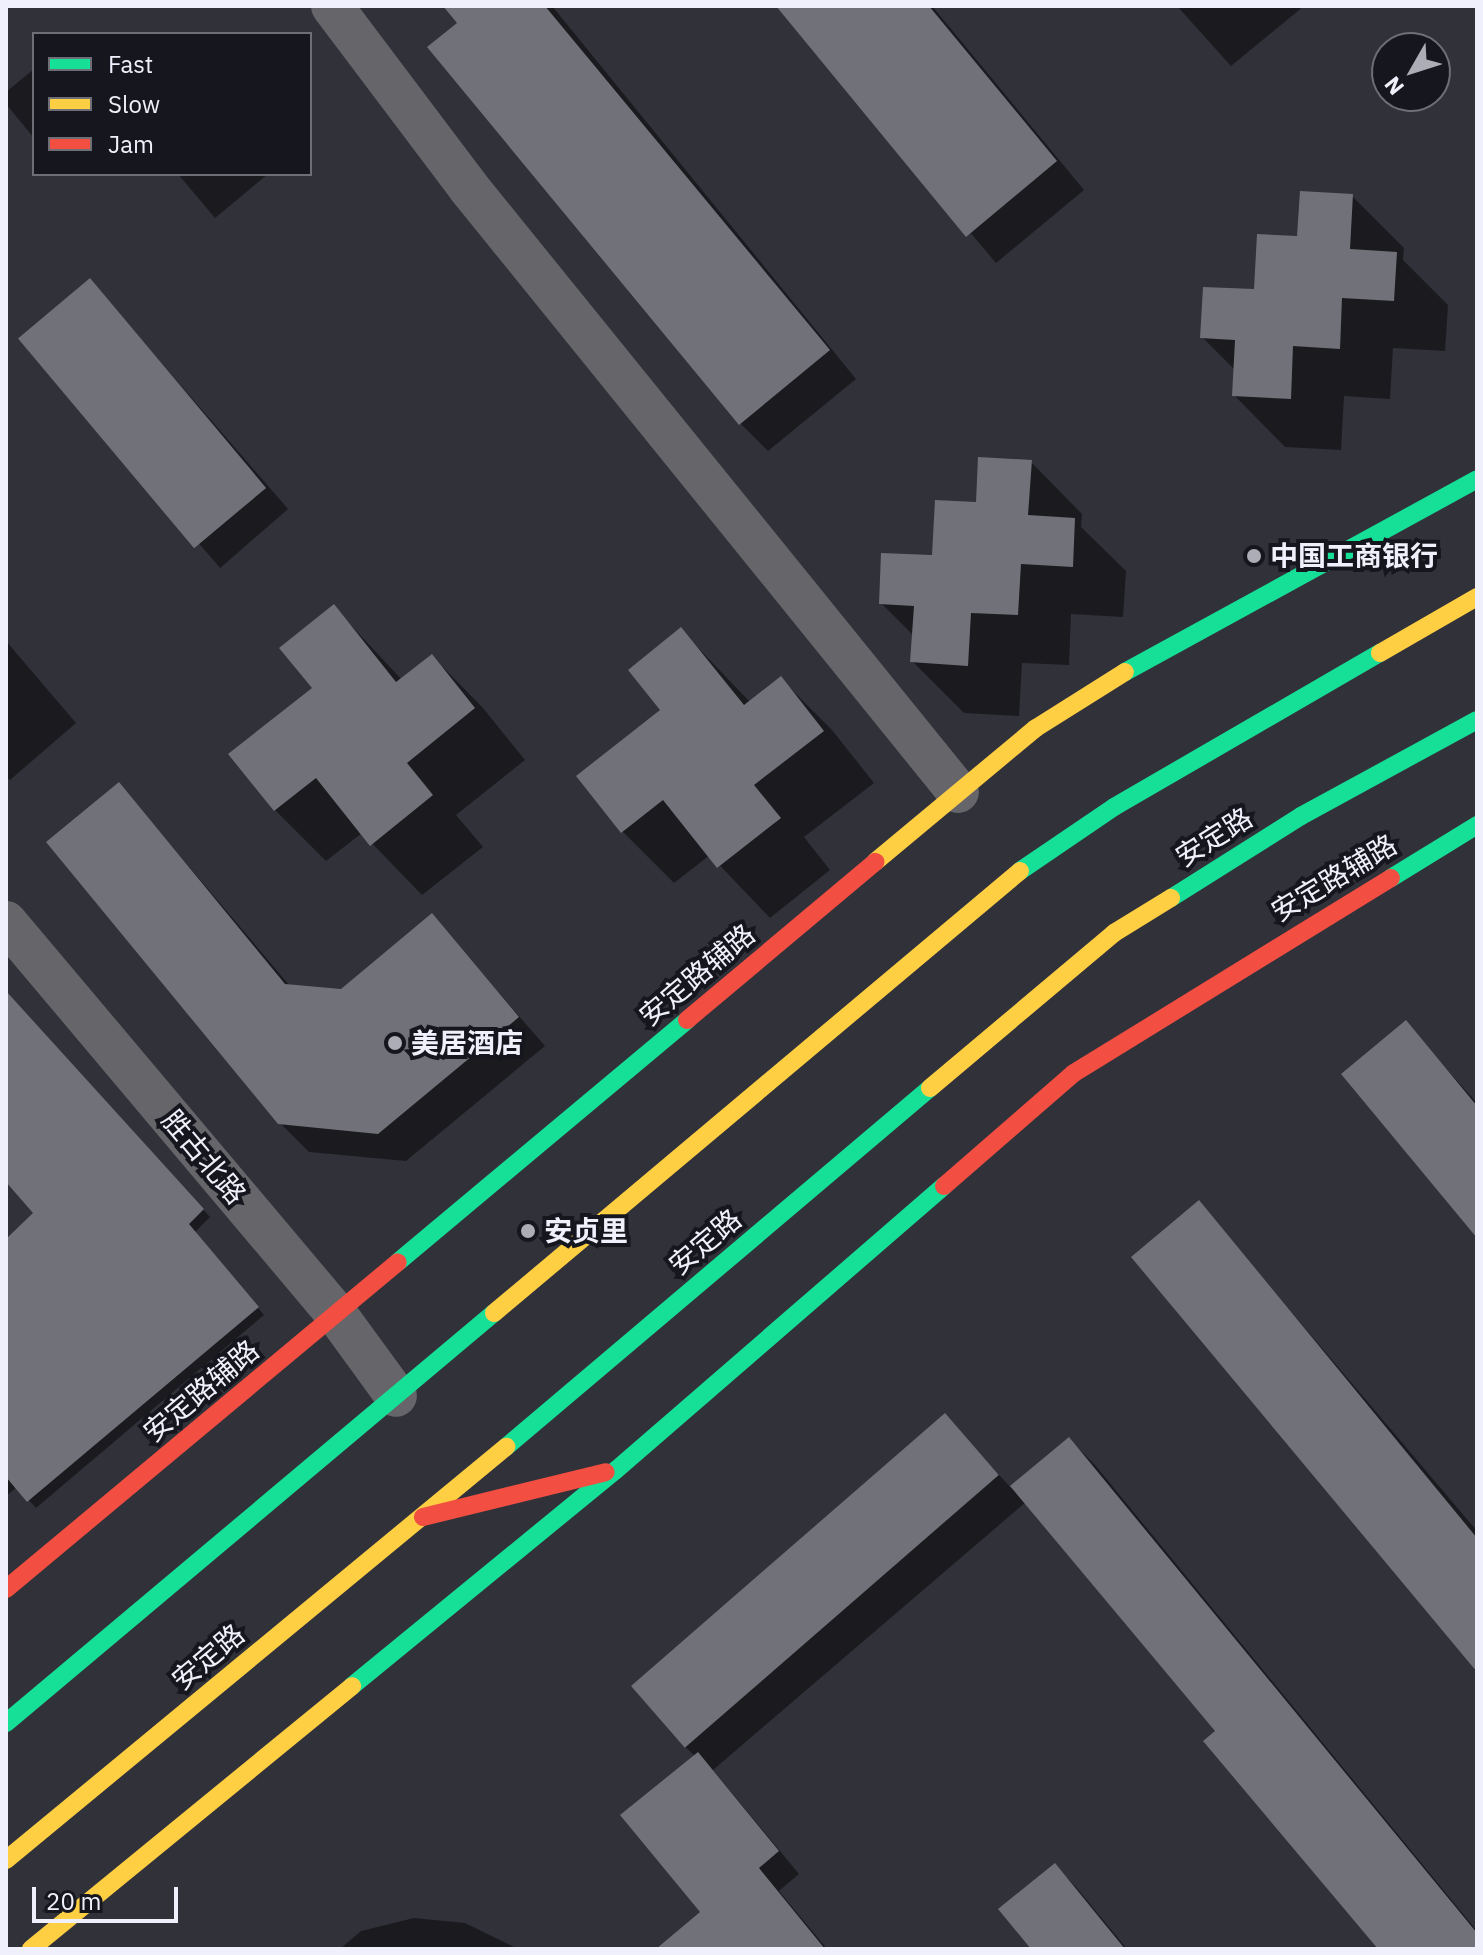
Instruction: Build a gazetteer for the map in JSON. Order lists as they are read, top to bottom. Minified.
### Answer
{"streets":{"street":["安定路","安定路辅路","胜古北路"]},"crossings":[["安定路辅路","胜古北路"]],"places":["中国工商银行","美居酒店","安贞里"],"legend":["Fast","Slow","Jam"],"scale_bar":"20 m","north":"bottom left"}
